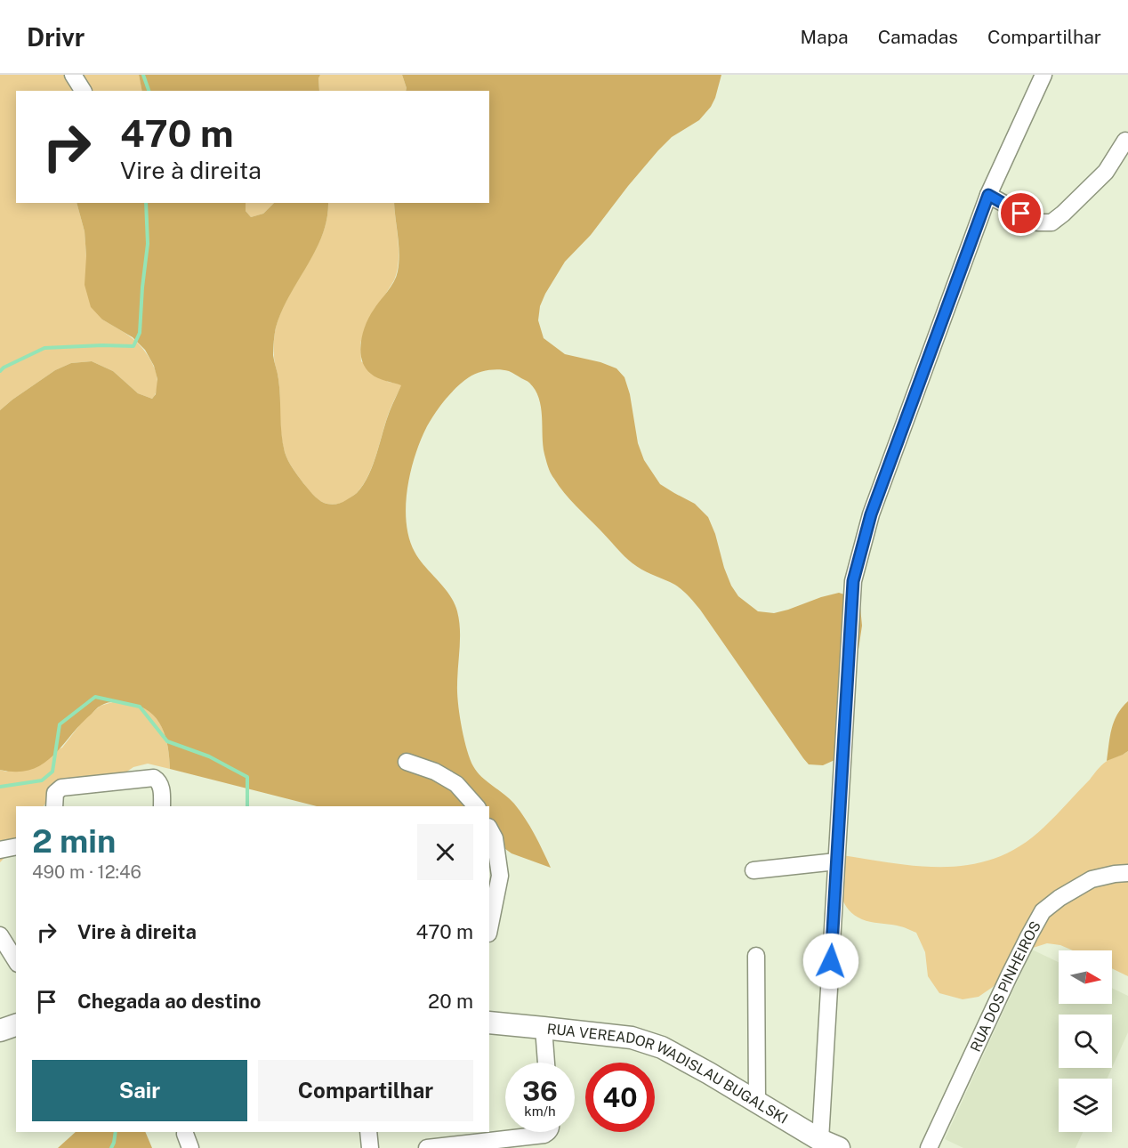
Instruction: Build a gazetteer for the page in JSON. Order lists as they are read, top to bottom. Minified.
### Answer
{"streets":{"main road":["RUA VEREADOR WADISLAU BUGALSKI"],"street":["RUA DOS PINHEIROS"]},"north":"right","page":{"header":"Drivr","nav":["Mapa","Camadas","Compartilhar"],"turn":["470 m","Vire à direita"],"heading":["2 min","490 m · 12:46"],"list":[{"name":"Vire à direita","value":"470 m"},{"name":"Chegada ao destino","value":"20 m"}],"buttons":["Sair","Compartilhar"],"speed":"36 km/h","limit":"40"}}
